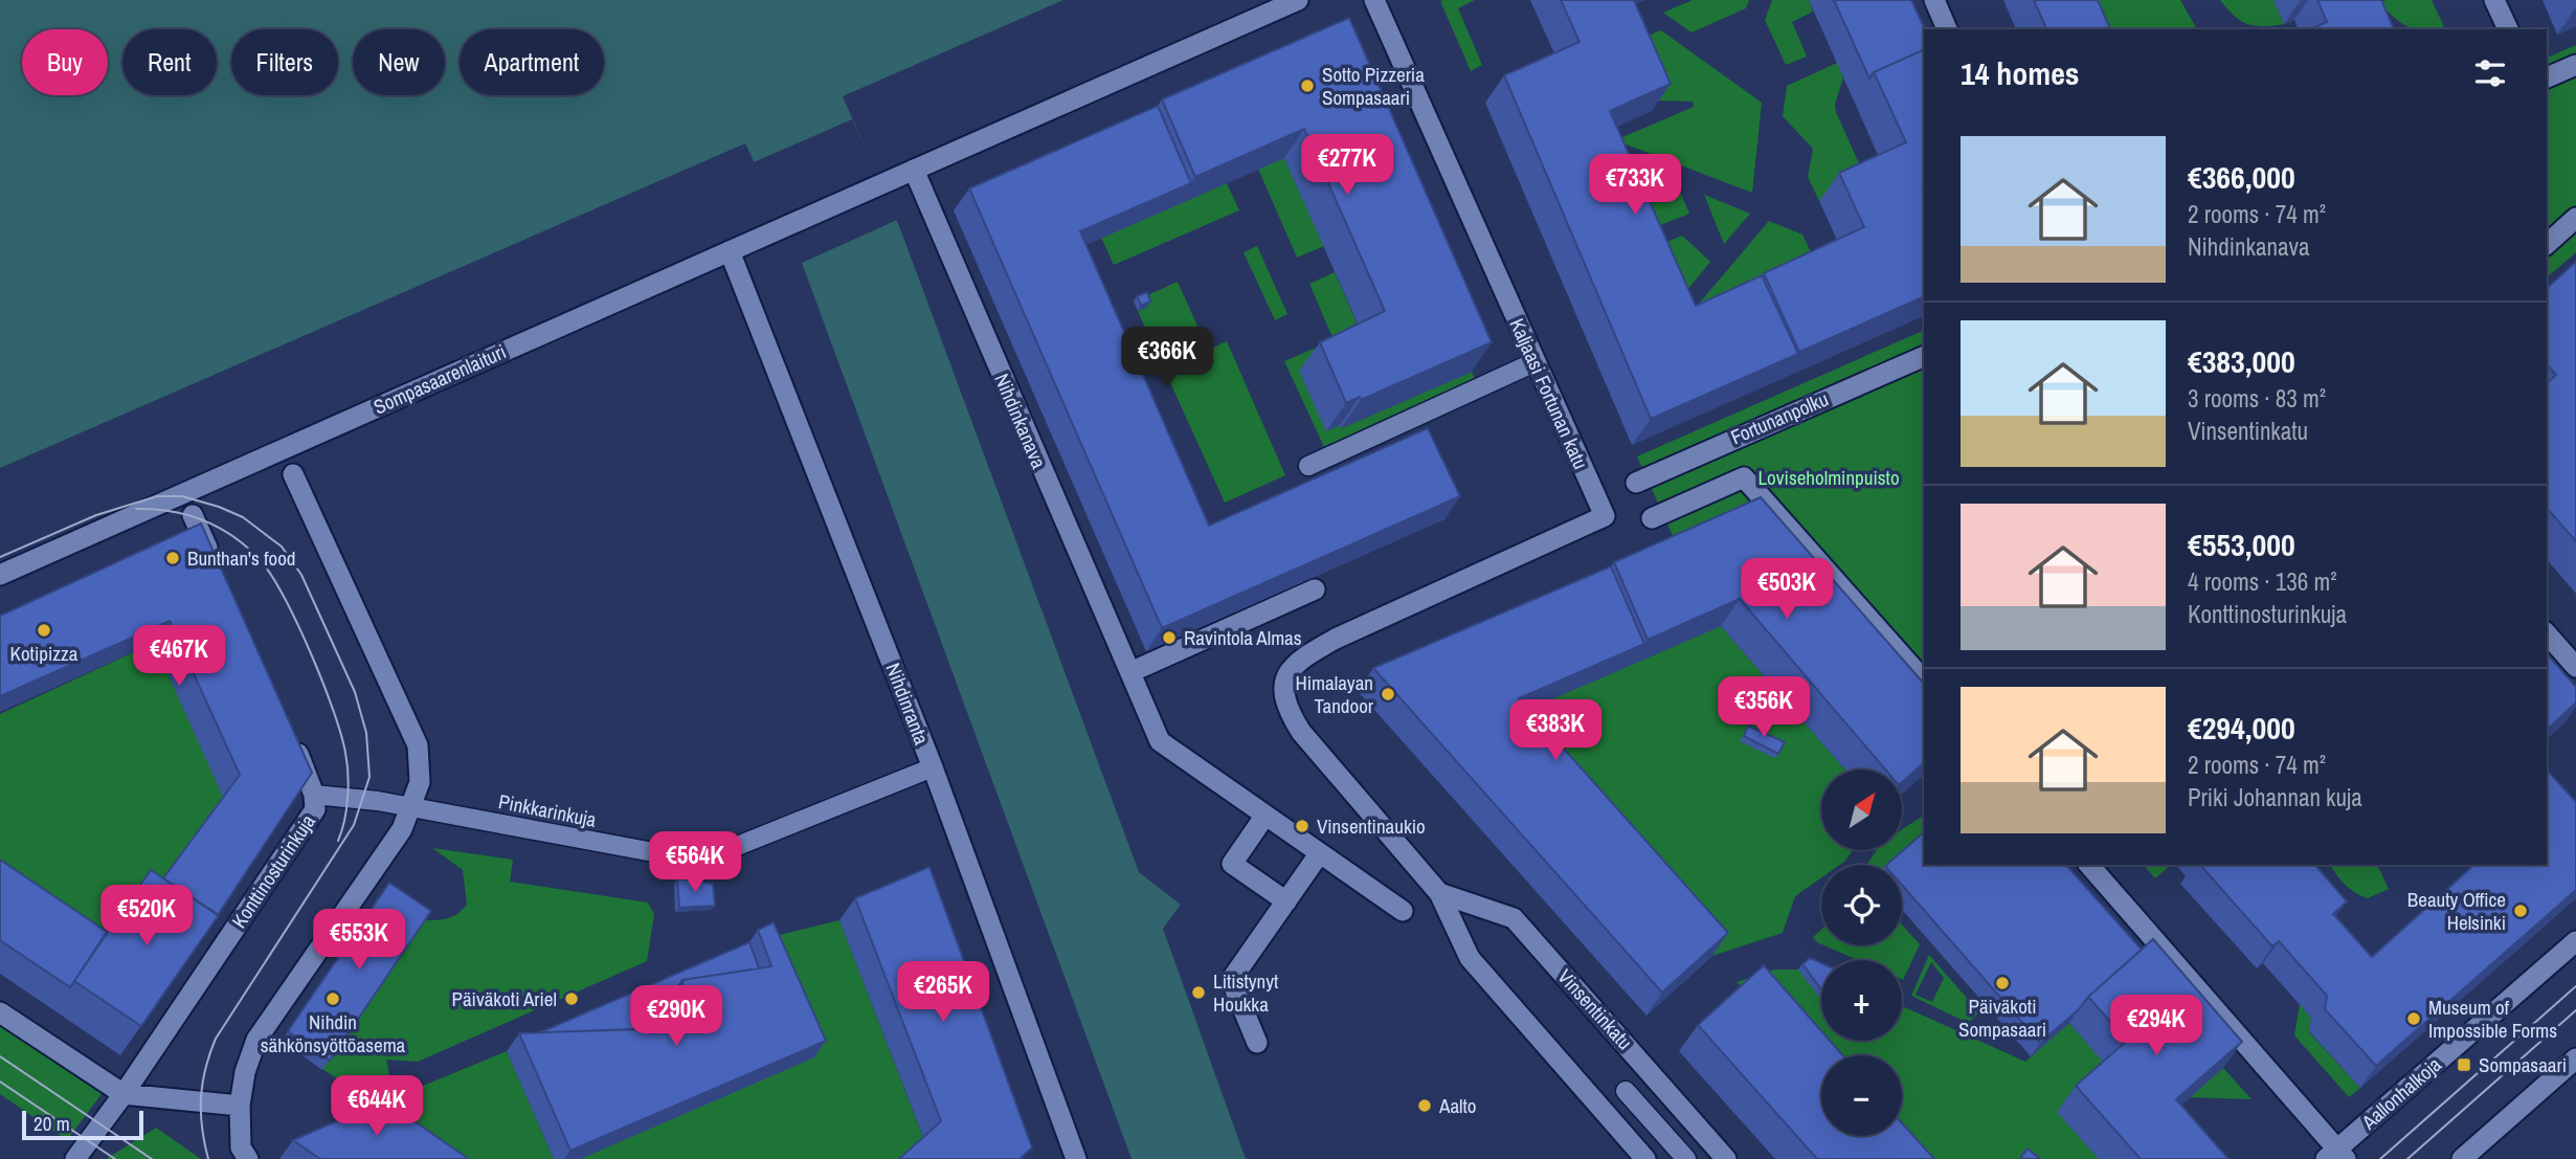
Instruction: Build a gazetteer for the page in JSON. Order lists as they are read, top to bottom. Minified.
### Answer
{"streets":{"street":["Sompasaarenlaituri","Kaljaasi Fortunan katu","Fortunanpolku","Nihdinkanava","Nihdinranta","Konttinosturinkuja","Vinsentinkatu","Aallonhalkoja"],"lane":["Pinkkarinkuja"]},"crossings":[["Sompasaarenlaituri","Nihdinkanava"],["Sompasaarenlaituri","Nihdinranta"],["Kaljaasi Fortunan katu","Vinsentinkatu"],["Nihdinranta","Pinkkarinkuja"],["Pinkkarinkuja","Konttinosturinkuja"]],"parks":["Loviseholminpuisto"],"places":{"other":["Sotto Pizzeria Sompasaari","Bunthan's food","Kotipizza","Ravintola Almas","Himalayan Tandoor","Vinsentinaukio","Beauty Office Helsinki","Päiväkoti Sompasaari","Litistynyt Houkka","Nihdin sähkönsyöttöasema","Päiväkoti Ariel","Museum of Impossible Forms","Aalto"],"transit":["Sompasaari"]},"scale_bar":"20 m","north":"top right","page":{"chip":["Buy","Rent","Filters","New","Apartment"],"heading":"14 homes","list":[{"name":"€366,000","note":"2 rooms · 74 m² · Nihdinkanava"},{"name":"€383,000","note":"3 rooms · 83 m² · Vinsentinkatu"},{"name":"€553,000","note":"4 rooms · 136 m² · Konttinosturinkuja"},{"name":"€294,000","note":"2 rooms · 74 m² · Priki Johannan kuja"}],"price":["€277K","€733K","€366K","€503K","€467K","€356K","€383K","€564K","€520K","€553K","€265K","€290K","€294K","€644K"],"map_buttons":["+","−"],"scale":"20 m"}}
